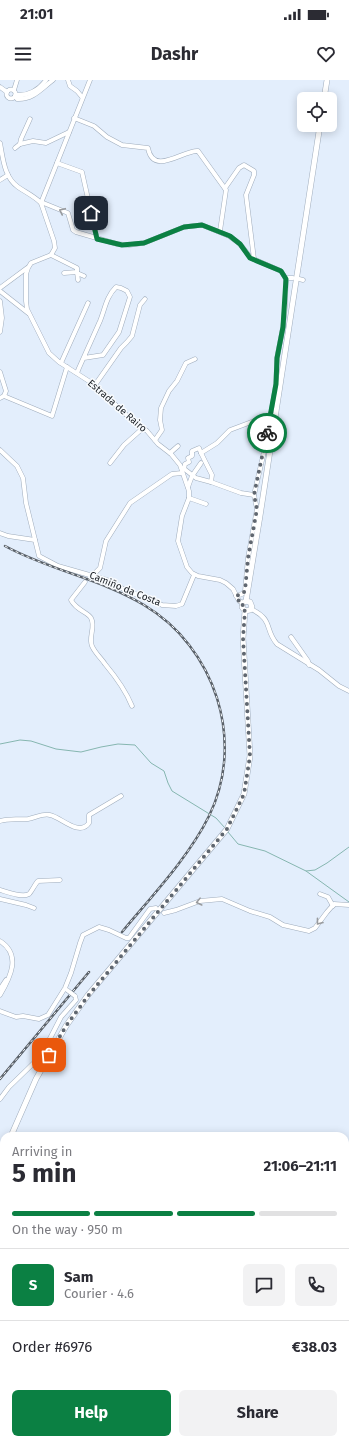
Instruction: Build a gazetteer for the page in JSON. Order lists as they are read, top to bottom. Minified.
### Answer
{"streets":{"street":["Estrada de Rairo","Camiño da Costa"]},"crossings":[["Estrada de Rairo","Camiño da Costa"]],"page":{"status":"21:01","header":"Dashr","heading":["5 min","Arriving in","21:06–21:11"],"panel":["Sam","Courier · 4.6","Order #6976","€38.03"],"bar":"On the way · 950 m","round":"S","buttons":["Help","Share"]}}
